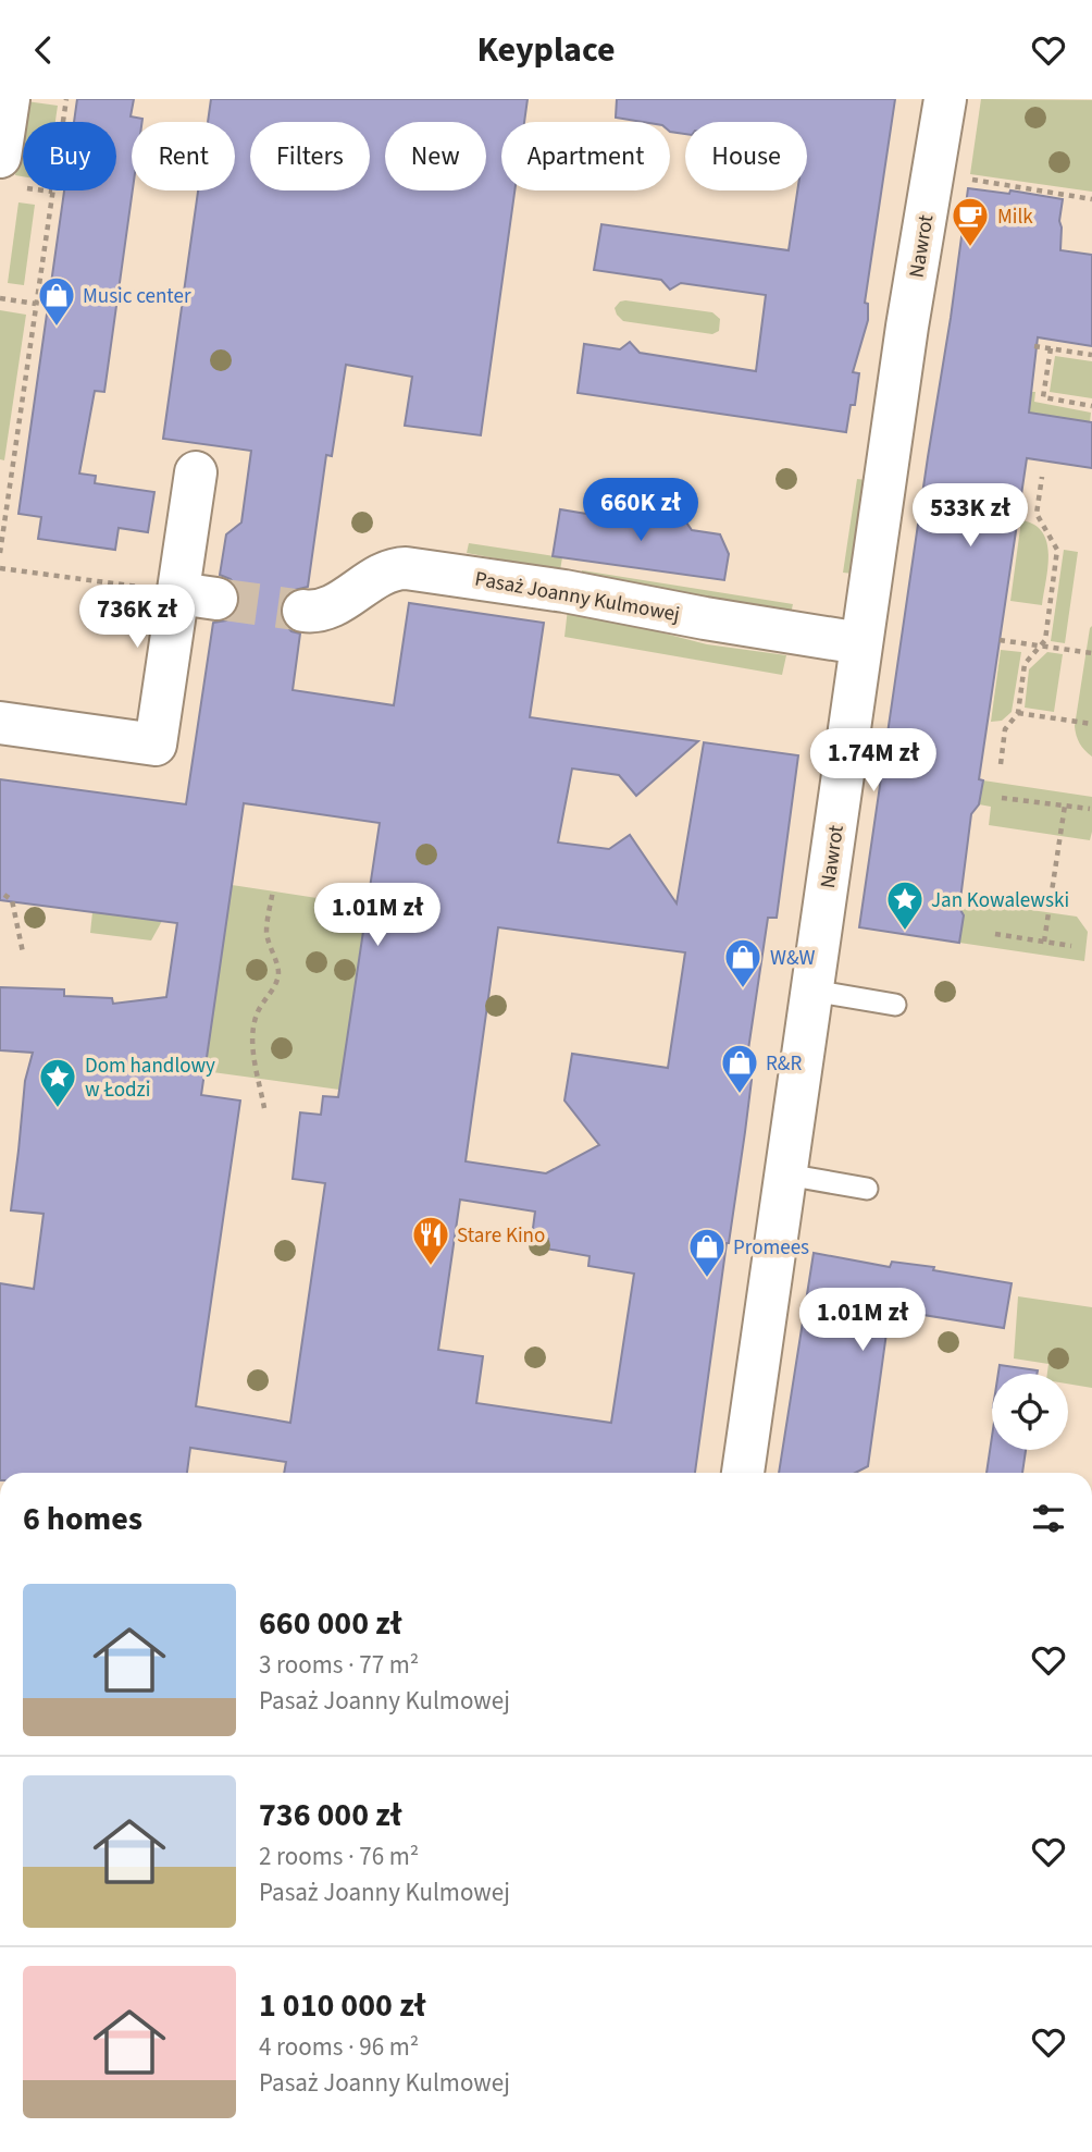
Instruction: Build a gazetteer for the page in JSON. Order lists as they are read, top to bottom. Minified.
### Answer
{"streets":{"street":["Nawrot","Pasaż Joanny Kulmowej"]},"crossings":[["Nawrot","Pasaż Joanny Kulmowej"]],"places":{"cafe":["Milk"],"shop":["Music center","W&W","R&R","Promees"],"place":["Jan Kowalewski","Dom handlowy w Łodzi"],"restaurant":["Stare Kino"]},"page":{"header":"Keyplace","chip":["Buy","Rent","Filters","New","Apartment","House"],"price":["660K zł","533K zł","736K zł","1.74M zł","1.01M zł","1.01M zł"],"heading":"6 homes","list":[{"name":"660 000 zł","note":"3 rooms · 77 m² · Pasaż Joanny Kulmowej"},{"name":"736 000 zł","note":"2 rooms · 76 m² · Pasaż Joanny Kulmowej"},{"name":"1 010 000 zł","note":"4 rooms · 96 m² · Pasaż Joanny Kulmowej"}]}}
